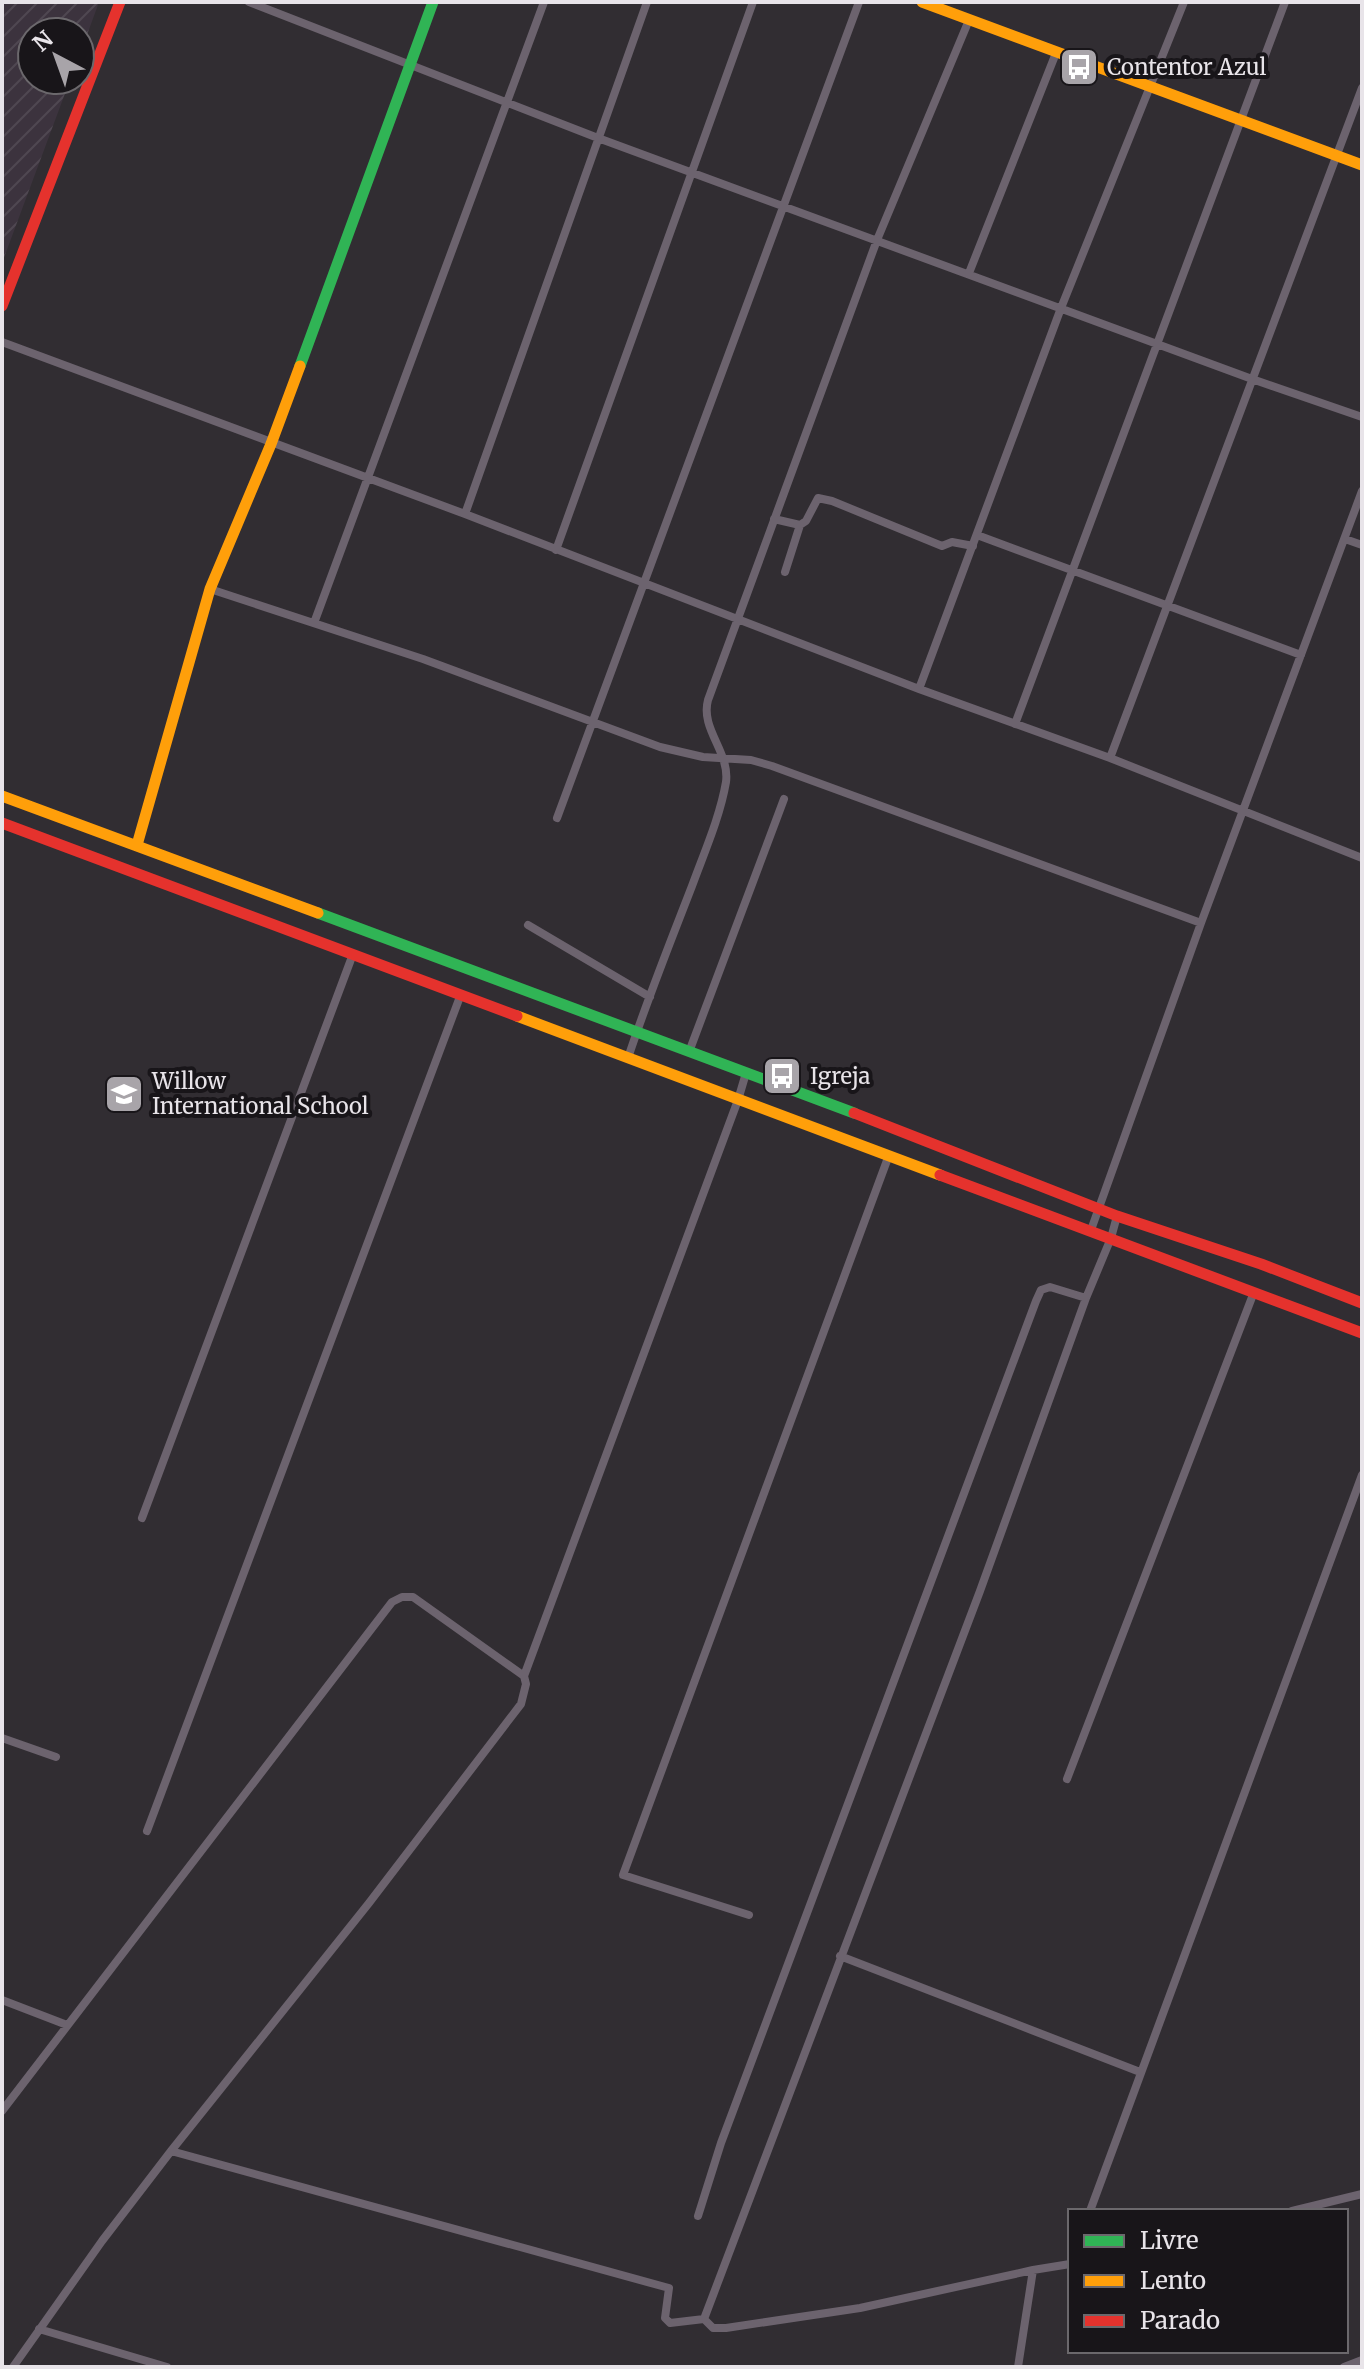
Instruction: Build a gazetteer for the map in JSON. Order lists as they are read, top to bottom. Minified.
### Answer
{"places":{"bus stop":["Contentor Azul","Igreja"],"school or university":["Willow International School"]},"legend":["Livre","Lento","Parado"],"north":"top left"}
